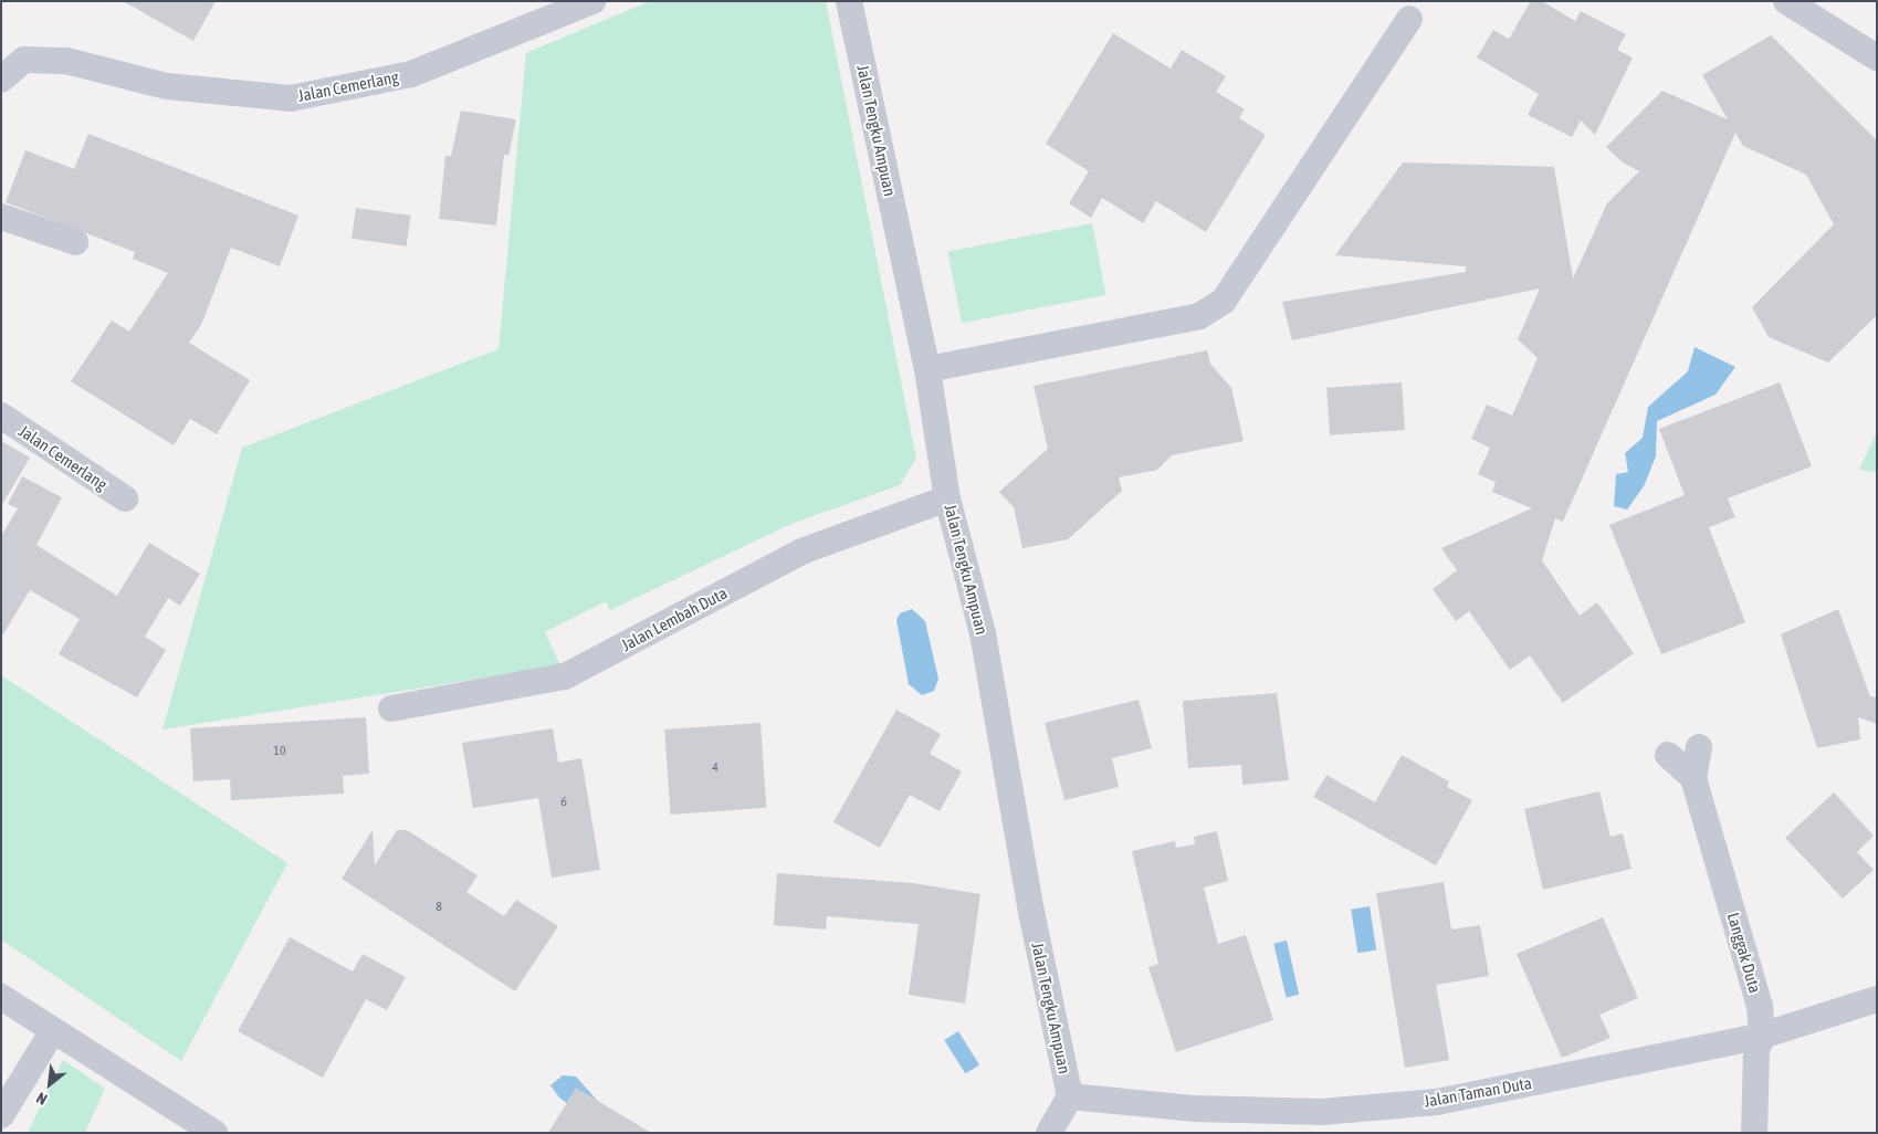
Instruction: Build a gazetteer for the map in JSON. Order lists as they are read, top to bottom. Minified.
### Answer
{"streets":{"street":["Jalan Cemerlang","Jalan Tengku Ampuan","Jalan Lembah Duta","Langgak Duta","Jalan Taman Duta"]},"crossings":[["Jalan Tengku Ampuan","Jalan Lembah Duta"],["Jalan Tengku Ampuan","Jalan Taman Duta"],["Langgak Duta","Jalan Taman Duta"]],"house_numbers":["10","4","6","8"],"north":"bottom left"}
